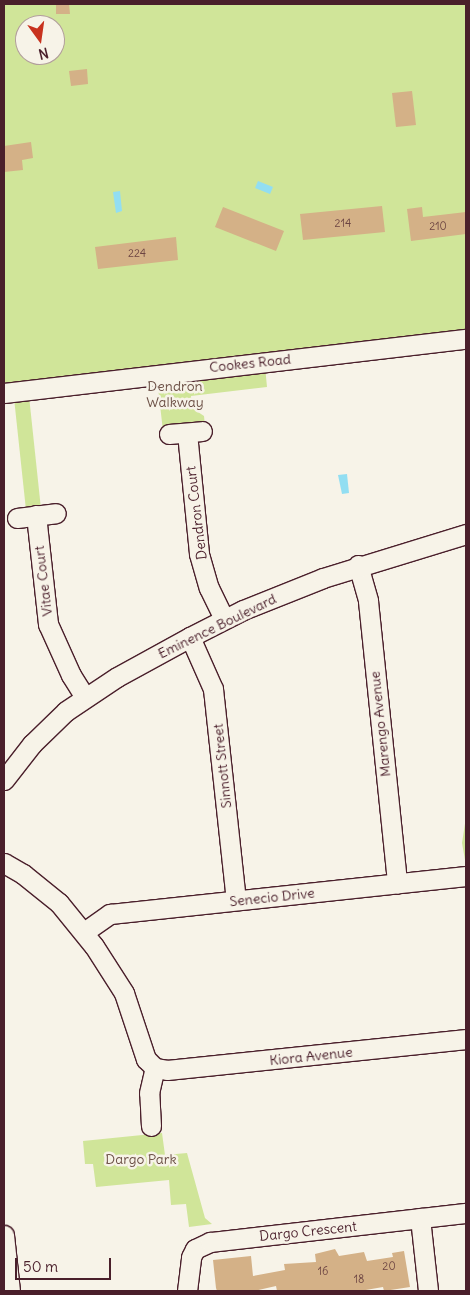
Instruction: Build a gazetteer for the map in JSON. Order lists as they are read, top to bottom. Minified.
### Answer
{"streets":{"street":["Cookes Road","Dendron Court","Vitae Court","Eminence Boulevard","Marengo Avenue","Sinnott Street","Senecio Drive","Kiora Avenue","Dargo Crescent"]},"crossings":[["Dendron Court","Eminence Boulevard"],["Vitae Court","Eminence Boulevard"],["Eminence Boulevard","Marengo Avenue"],["Eminence Boulevard","Sinnott Street"],["Marengo Avenue","Senecio Drive"],["Sinnott Street","Senecio Drive"]],"parks":["Dendron Walkway","Dargo Park"],"house_numbers":["214","210","224","20","16","18"],"scale_bar":"50 m","north":"bottom"}
